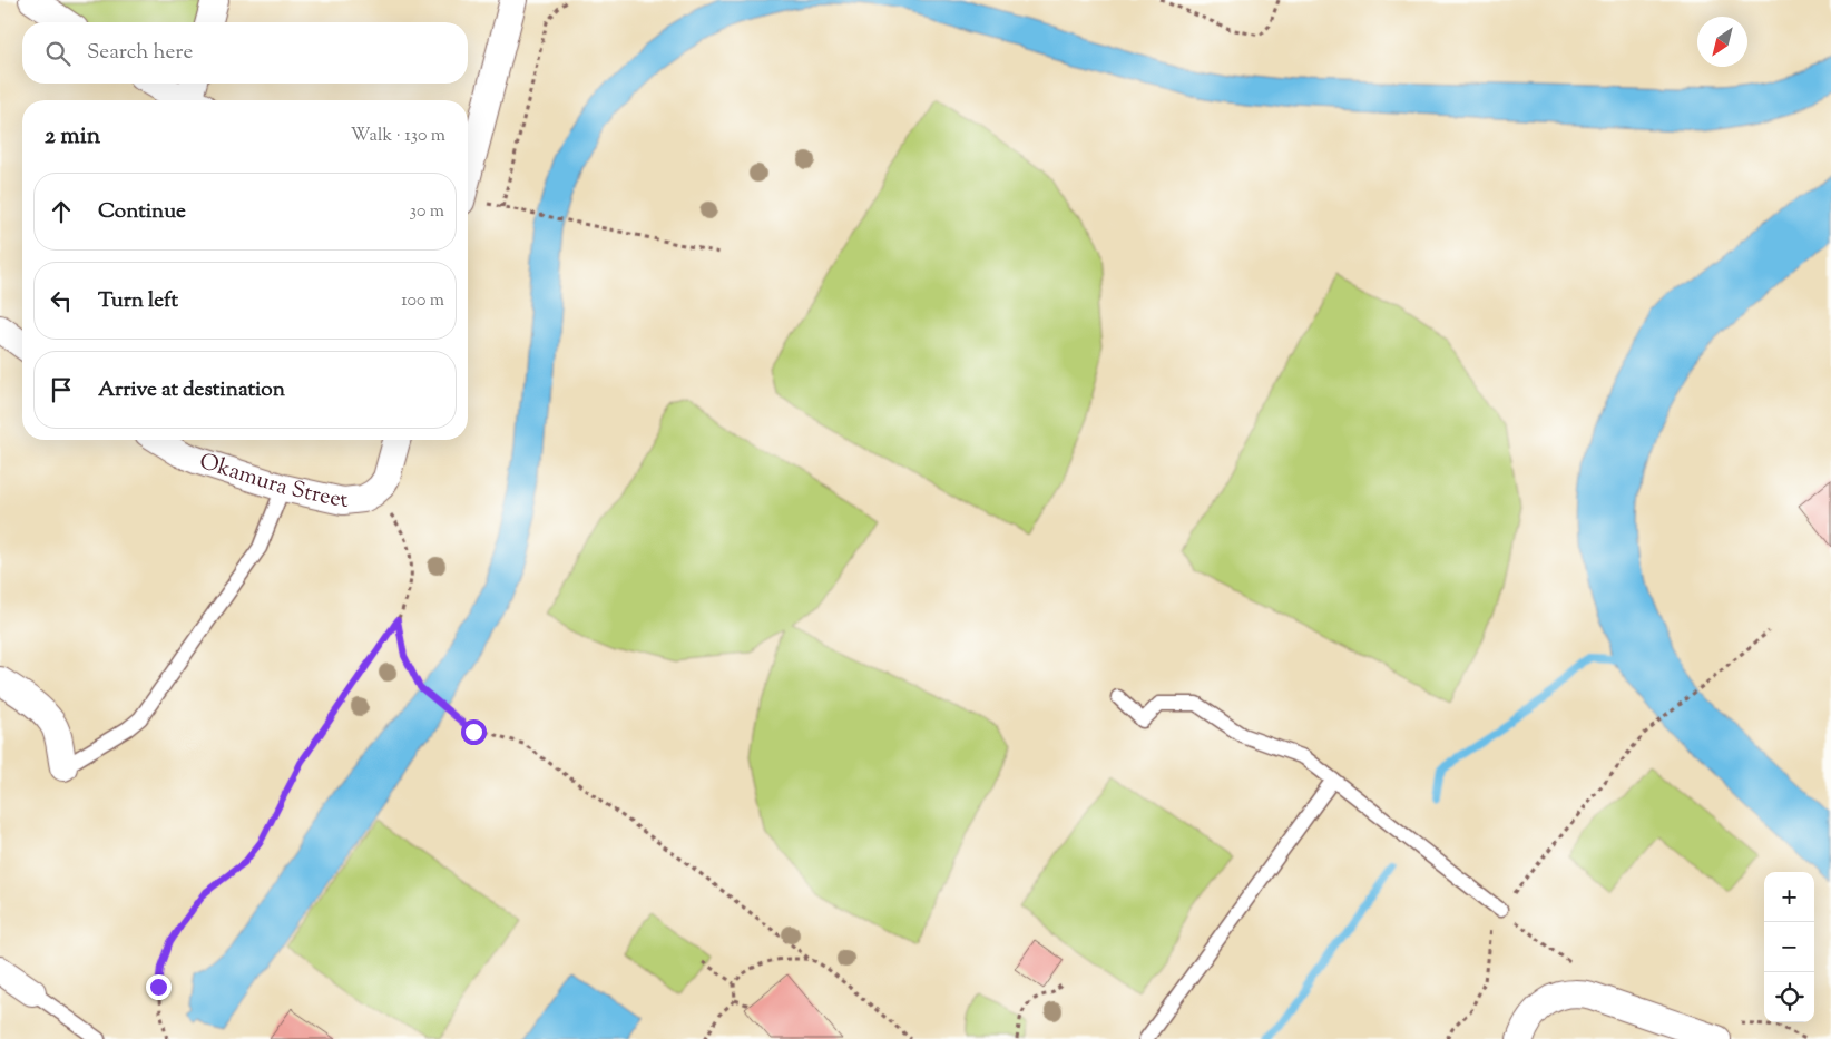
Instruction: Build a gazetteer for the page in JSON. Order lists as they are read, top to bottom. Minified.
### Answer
{"streets":{"street":["Okamura Street"]},"north":"bottom left","page":{"search":"Search here","heading":["2 min","Walk · 130 m"],"list":[["Continue","30 m"],["Turn left","100 m"],"Arrive at destination"],"map_buttons":["+","−"]}}
